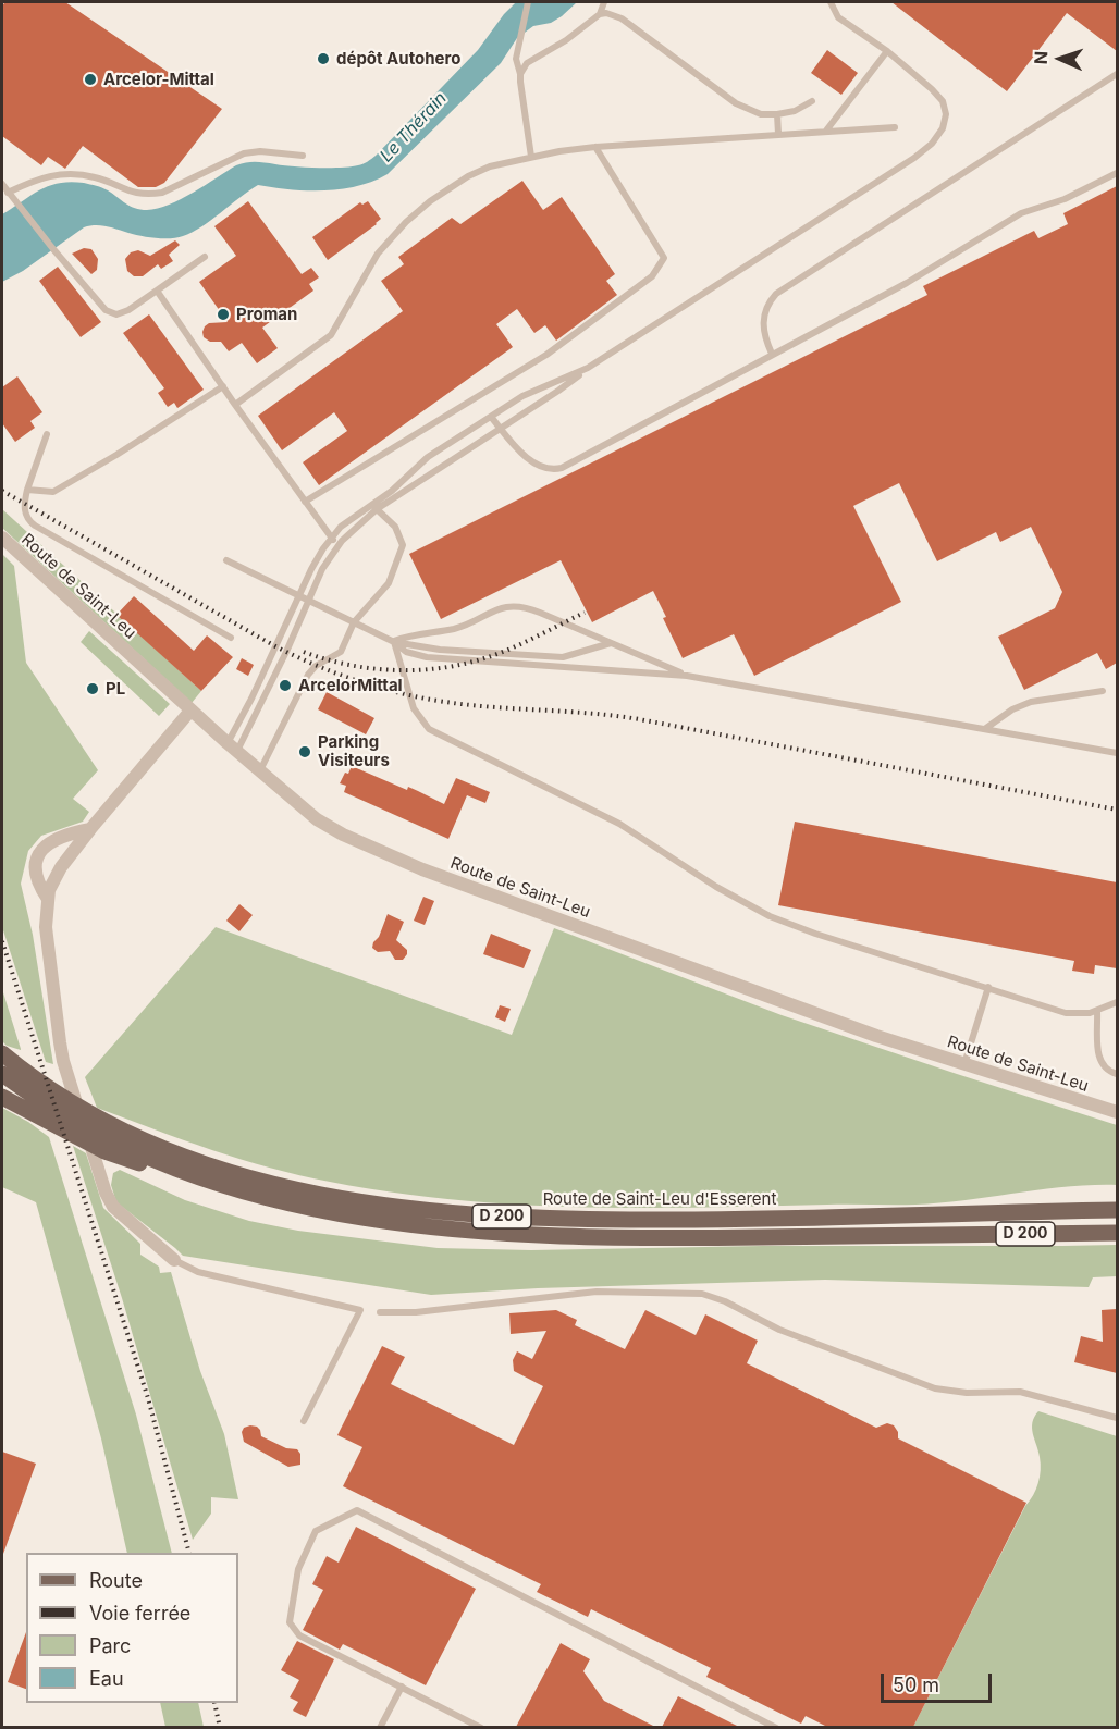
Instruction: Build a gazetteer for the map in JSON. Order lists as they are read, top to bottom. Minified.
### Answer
{"streets":{"main road":["Route de Saint-Leu d'Esserent","D 200"],"street":["Route de Saint-Leu"]},"crossings":[["Route de Saint-Leu d'Esserent","D 200"]],"water":["Le Thérain"],"places":["dépôt Autohero","Arcelor-Mittal","Proman","ArcelorMittal","PL","Parking Visiteurs"],"legend":["Route","Voie ferrée","Parc","Eau"],"scale_bar":"50 m","north":"left"}
